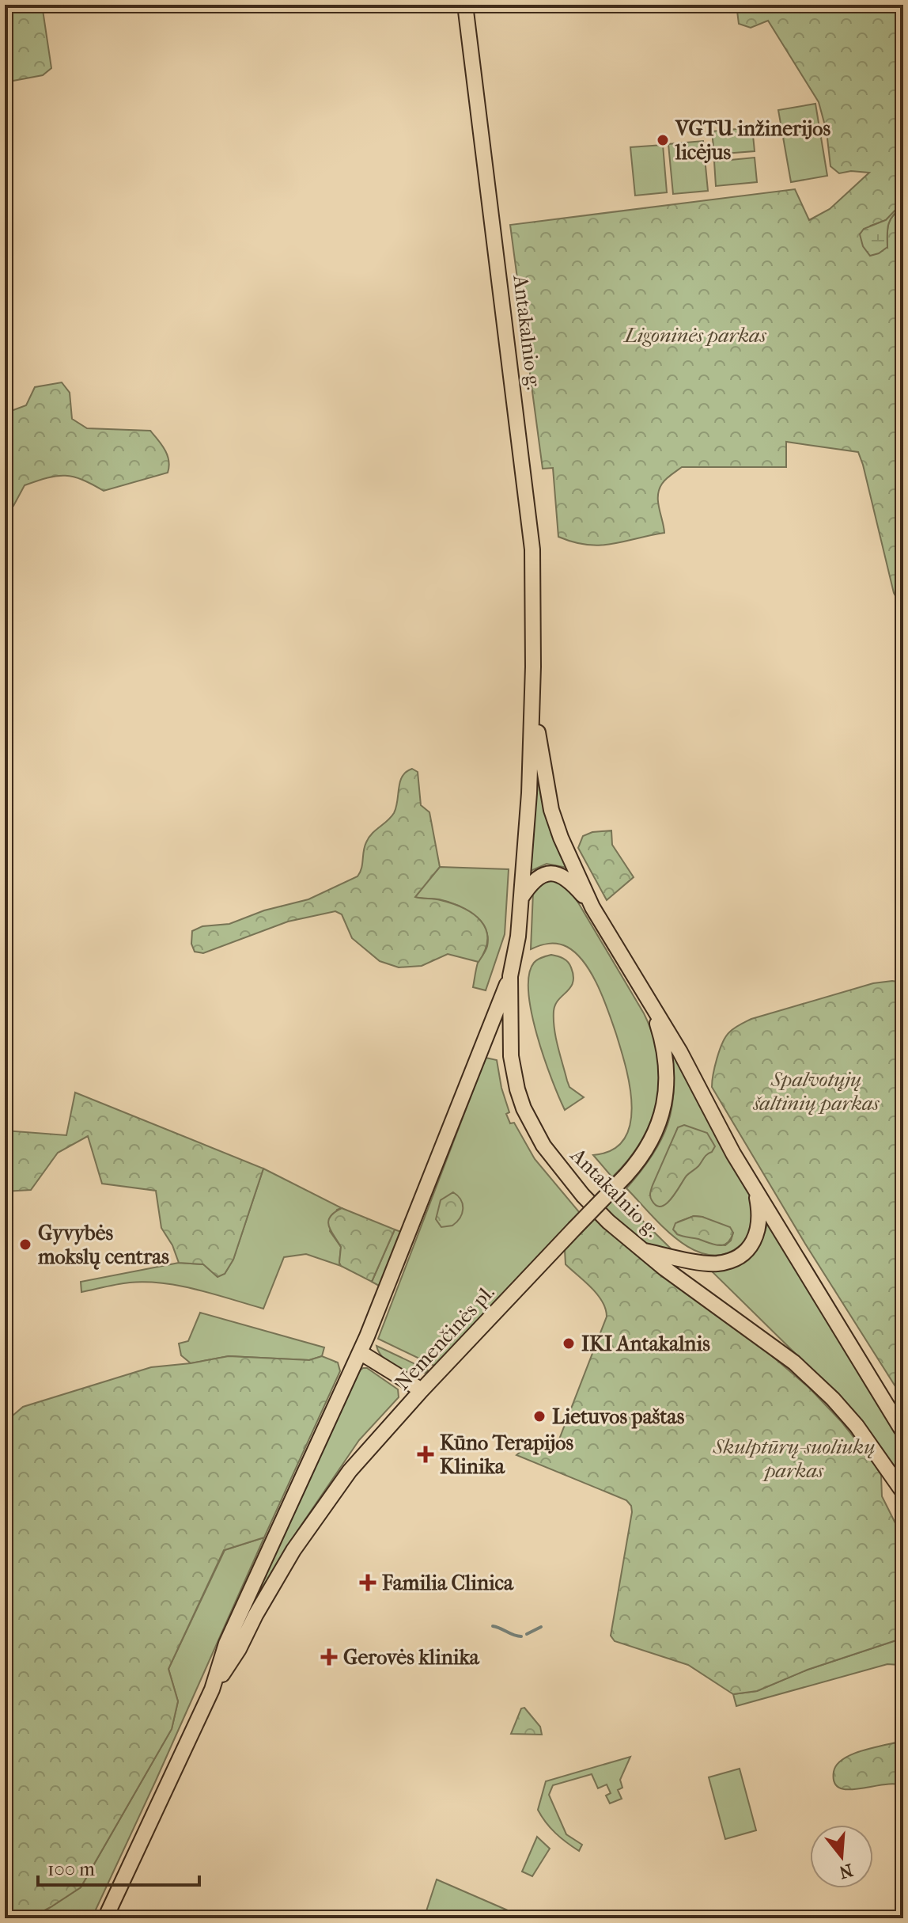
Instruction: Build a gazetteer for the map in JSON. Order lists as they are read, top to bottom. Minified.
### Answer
{"streets":{"main road":["Antakalnio g.","Nemenčinės pl."]},"crossings":[["Antakalnio g.","Nemenčinės pl."]],"parks":["Ligoninės parkas","Spalvotųjų šaltinių parkas","Skulptūrų-suoliukų parkas"],"places":{"other":["VGTU inžinerijos licėjus","Gyvybės mokslų centras","IKI Antakalnis","Lietuvos paštas"],"health":["Kūno Terapijos Klinika","Familia Clinica","Gerovės klinika"]},"scale_bar":"100 m","north":"bottom"}
